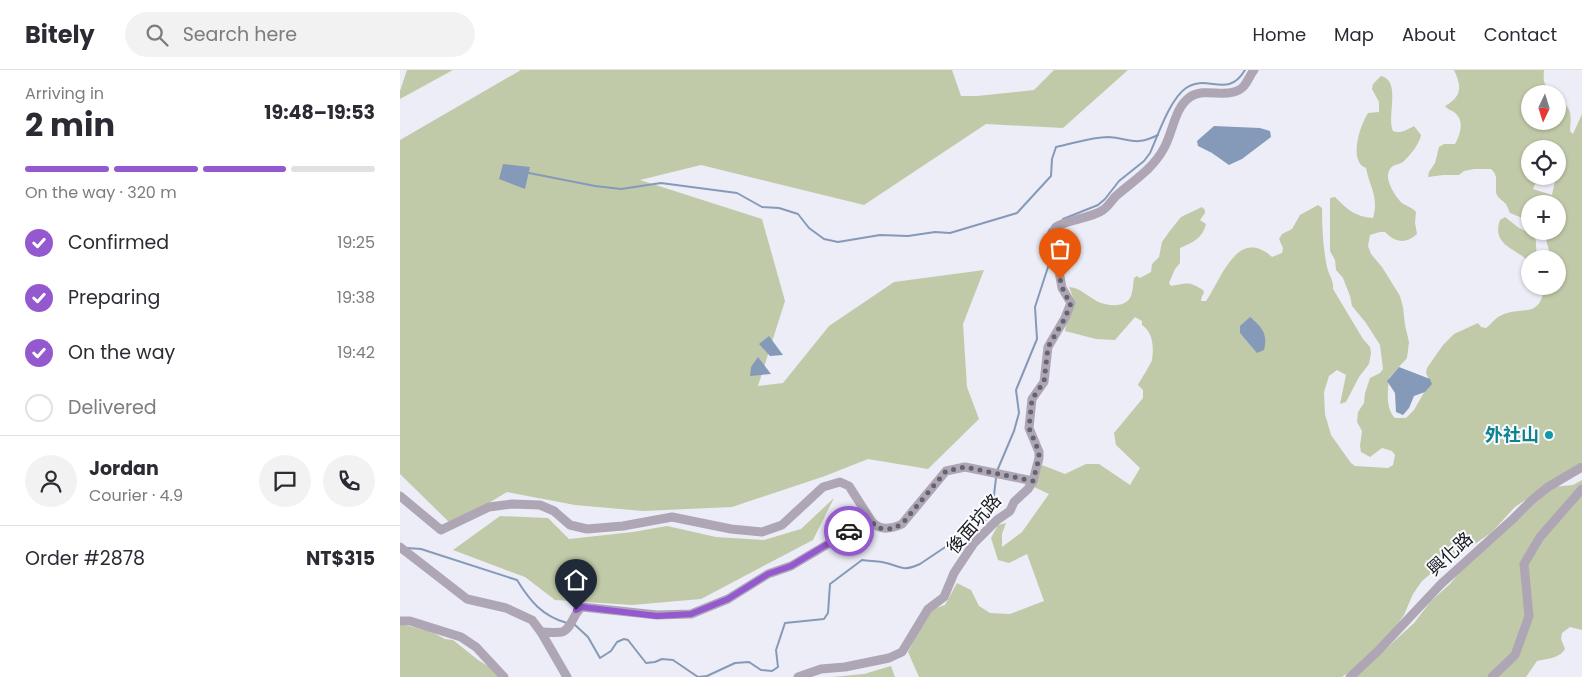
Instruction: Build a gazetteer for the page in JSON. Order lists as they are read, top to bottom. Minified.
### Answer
{"streets":{"street":["後面坑路","興化路"]},"places":["外社山"],"north":"bottom","page":{"header":"Bitely","search":"Search here","nav":["Home","Map","About","Contact"],"heading":["2 min","Arriving in","19:48–19:53"],"panel":["Jordan","Courier · 4.9","Order #2878","NT$315"],"map_buttons":["+","−"],"bar":"On the way · 320 m","list":[["Confirmed","19:25"],["Preparing","19:38"],["On the way","19:42"],"Delivered"]}}
